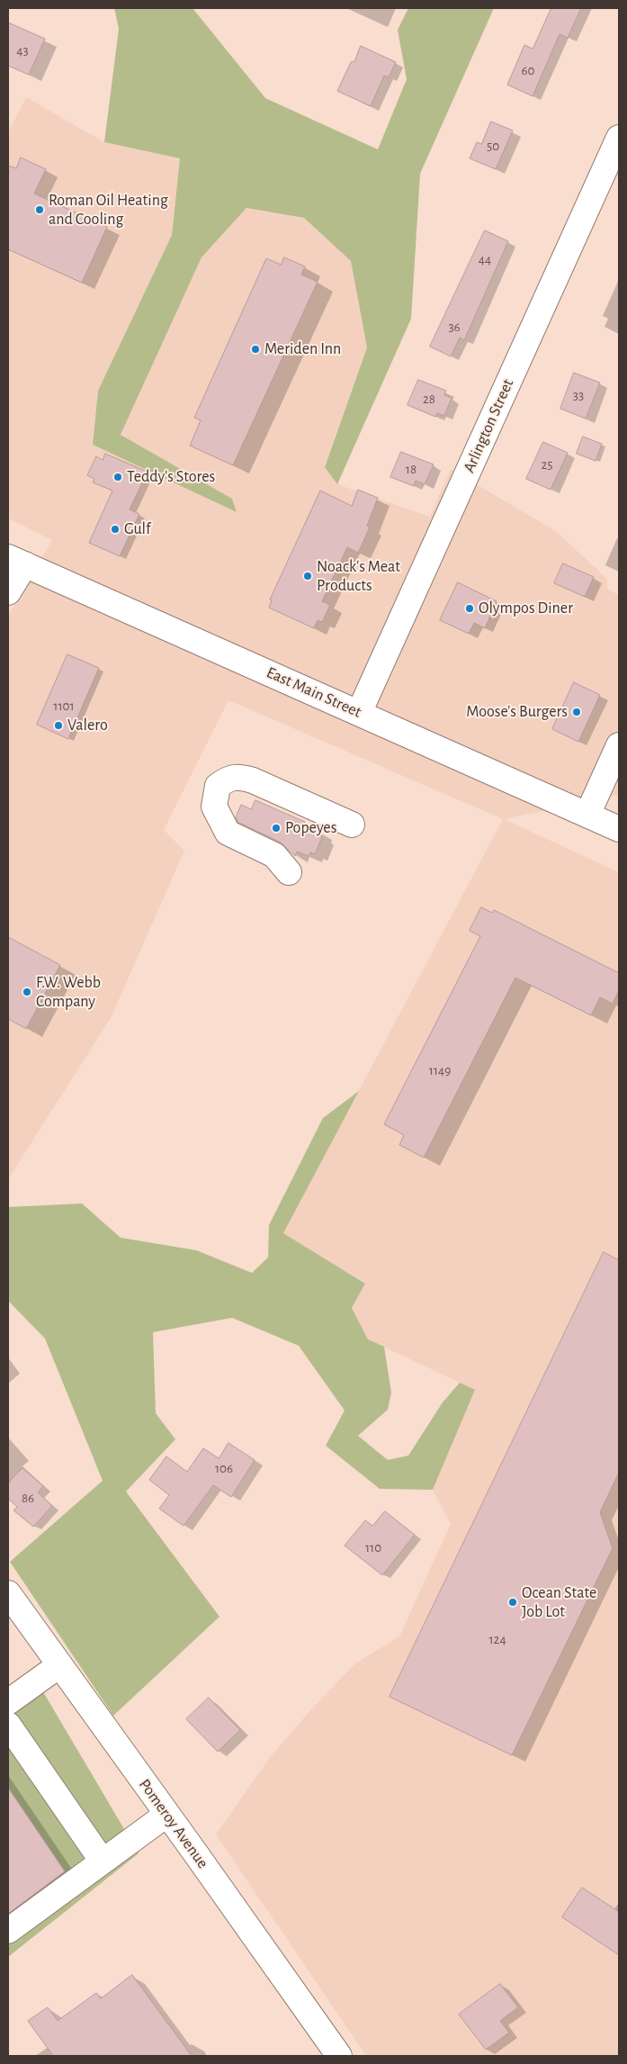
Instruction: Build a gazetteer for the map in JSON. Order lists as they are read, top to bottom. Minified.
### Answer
{"streets":{"main road":["Arlington Street","East Main Street","Pomeroy Avenue"]},"crossings":[["Arlington Street","East Main Street"]],"places":["Roman Oil Heating and Cooling","Meriden Inn","Teddy's Stores","Gulf","Noack's Meat Products","Olympos Diner","Moose's Burgers","Valero","Popeyes","F.W. Webb Company","Ocean State Job Lot"],"house_numbers":["43","60","50","44","36","33","28","25","18","1101","1149","106","86","110","124"]}
